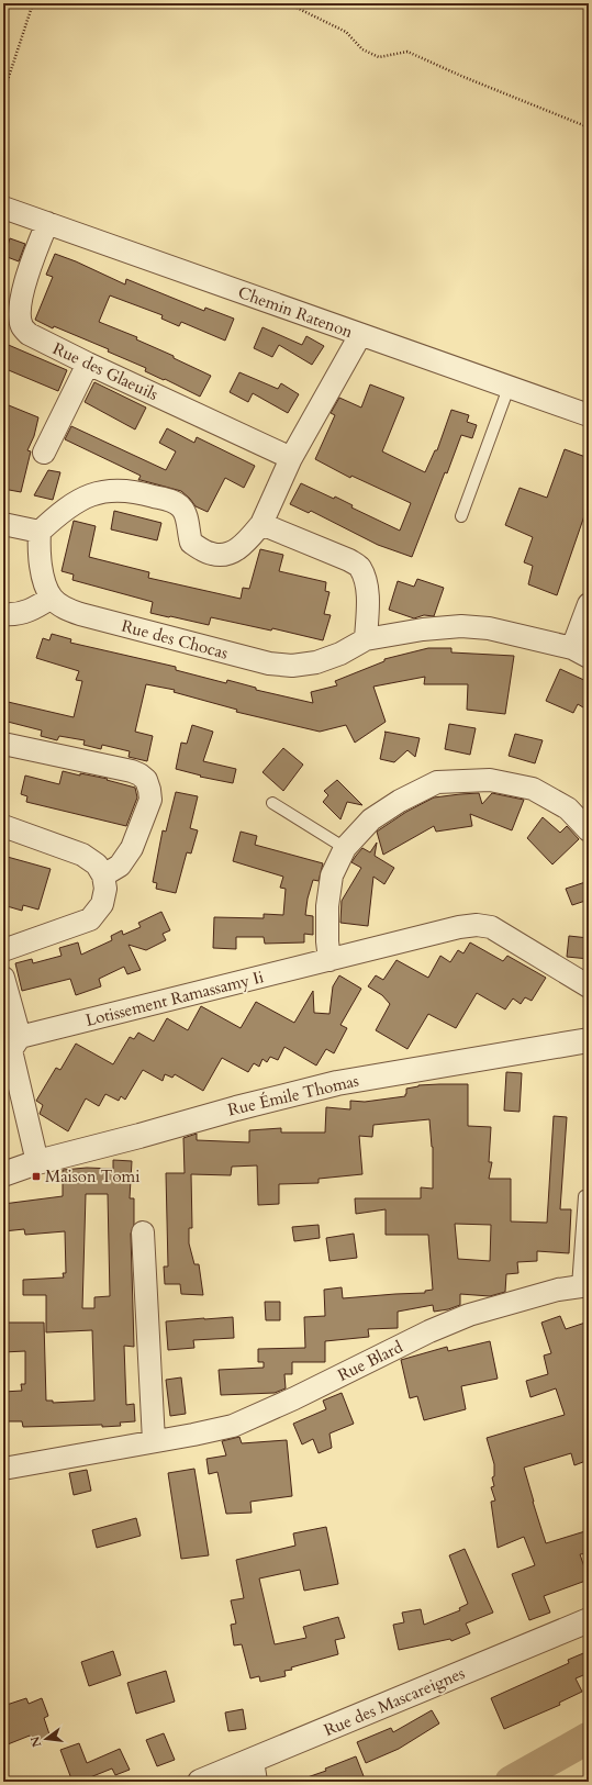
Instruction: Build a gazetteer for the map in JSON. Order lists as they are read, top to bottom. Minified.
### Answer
{"streets":{"street":["Chemin Ratenon","Rue des Glaeuils","Rue des Chocas","Lotissement Ramassamy Ii","Rue Émile Thomas","Rue Blard","Rue des Mascareignes"]},"crossings":[["Chemin Ratenon","Rue des Glaeuils"]],"places":{"transit":["Maison Tomi"]},"north":"left"}
